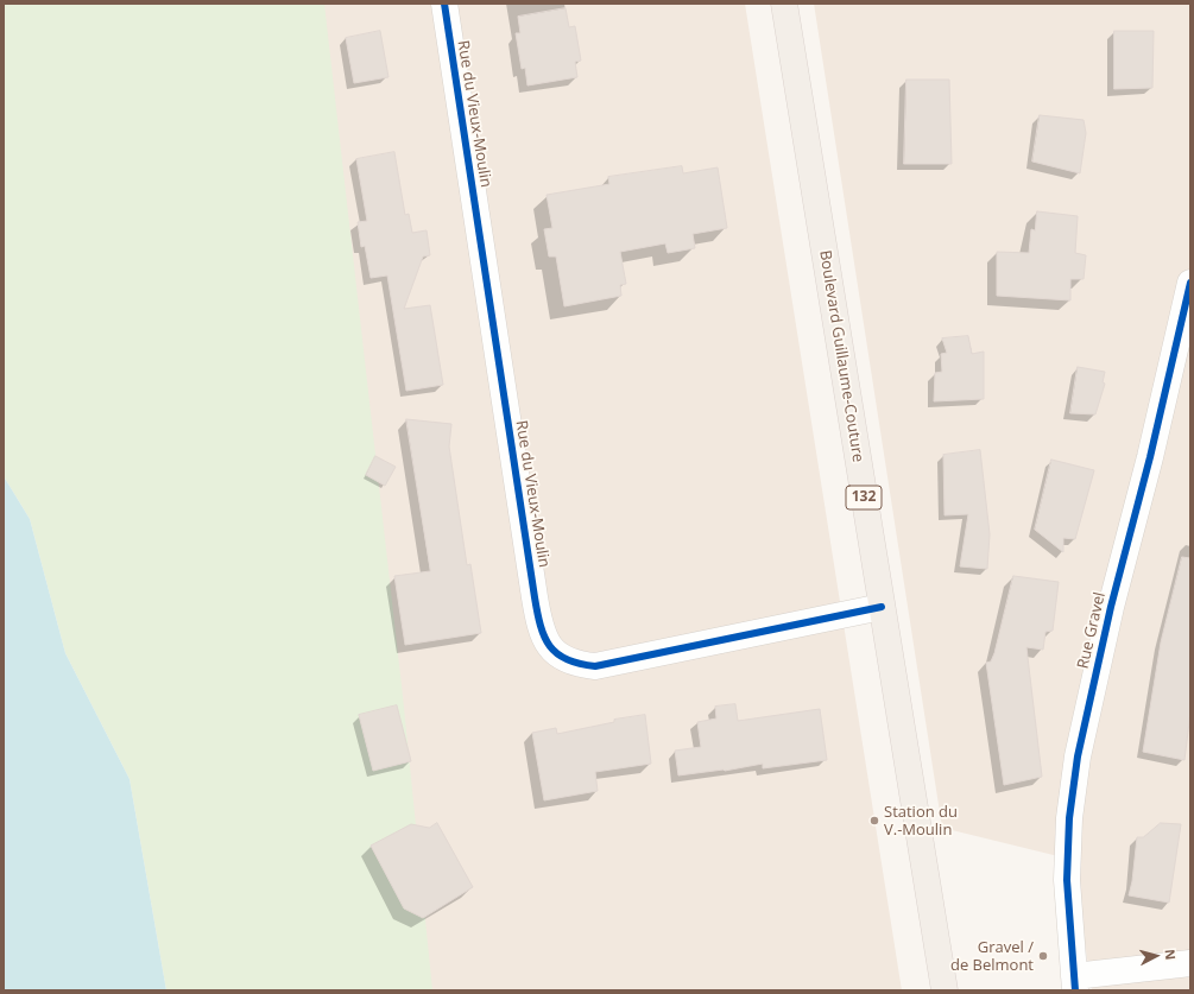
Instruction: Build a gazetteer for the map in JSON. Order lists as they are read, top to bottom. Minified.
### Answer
{"streets":{"main road":["Boulevard Guillaume-Couture","132"],"street":["Rue du Vieux-Moulin","Rue Gravel"]},"crossings":[["Rue du Vieux-Moulin","Boulevard Guillaume-Couture"]],"places":["Station du V.-Moulin","Gravel / de Belmont"],"north":"right"}
